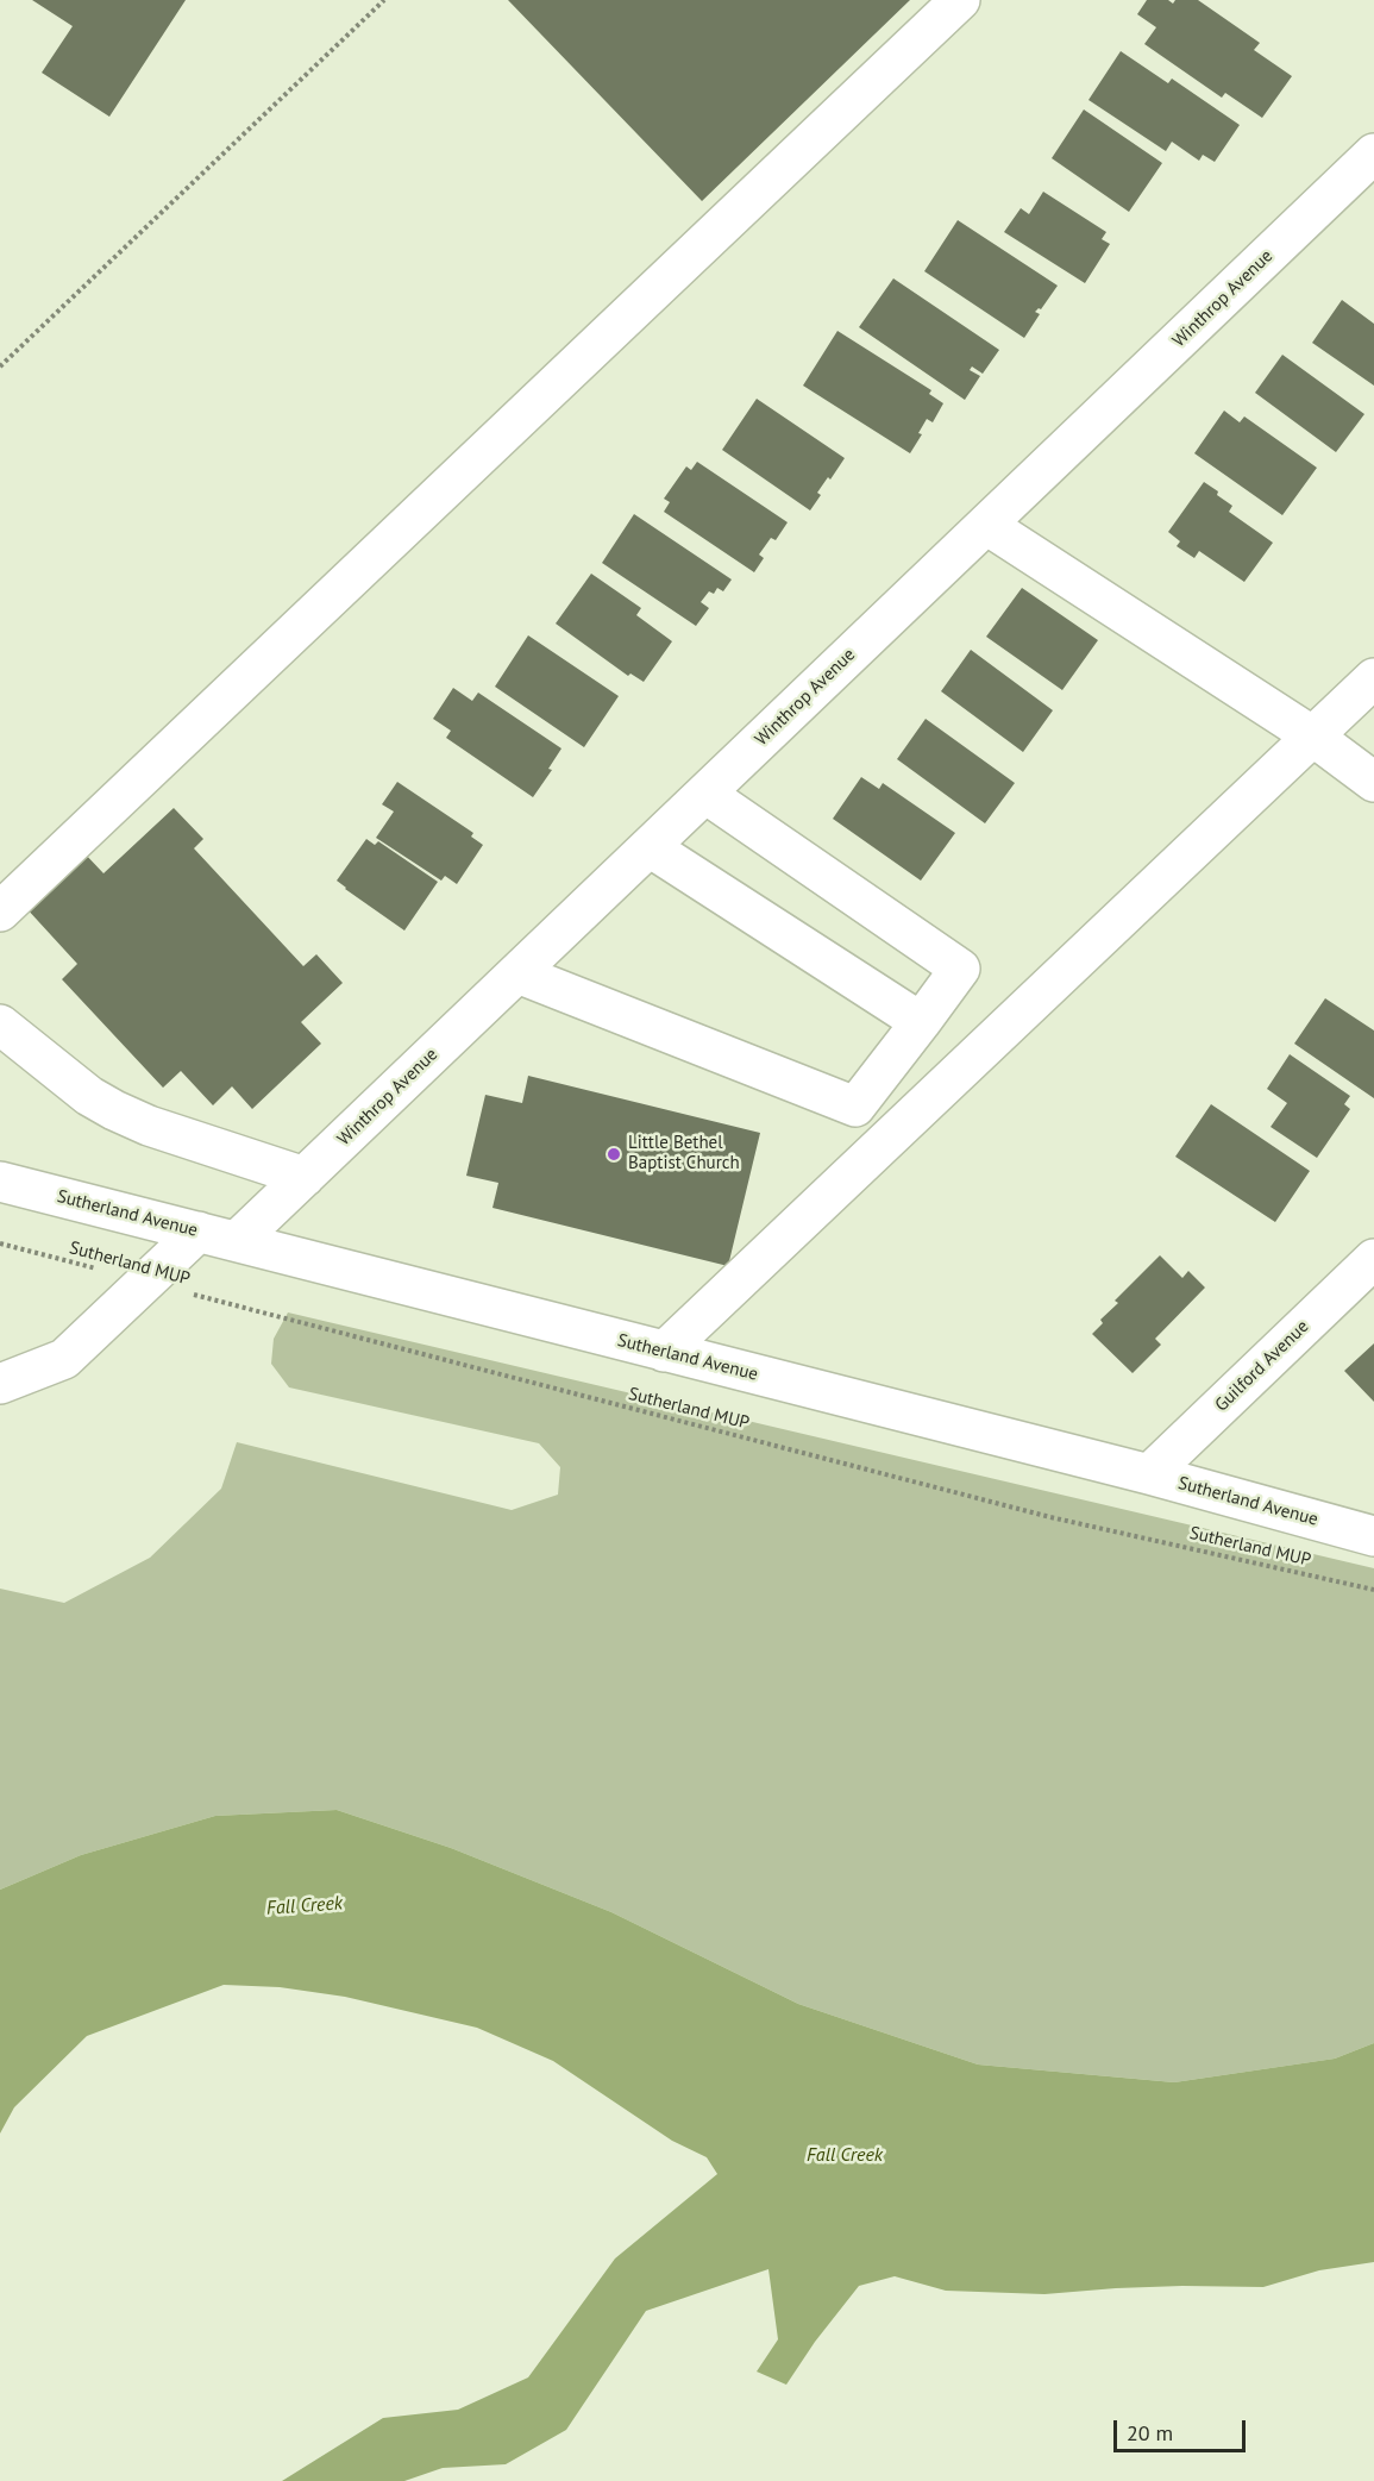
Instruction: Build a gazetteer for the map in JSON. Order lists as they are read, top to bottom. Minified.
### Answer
{"streets":{"street":["Winthrop Avenue","Sutherland Avenue","Guilford Avenue"],"path":["Sutherland MUP"]},"crossings":[["Winthrop Avenue","Sutherland Avenue"],["Sutherland Avenue","Guilford Avenue"]],"water":["Fall Creek"],"places":["Little Bethel Baptist Church"],"scale_bar":"20 m"}
